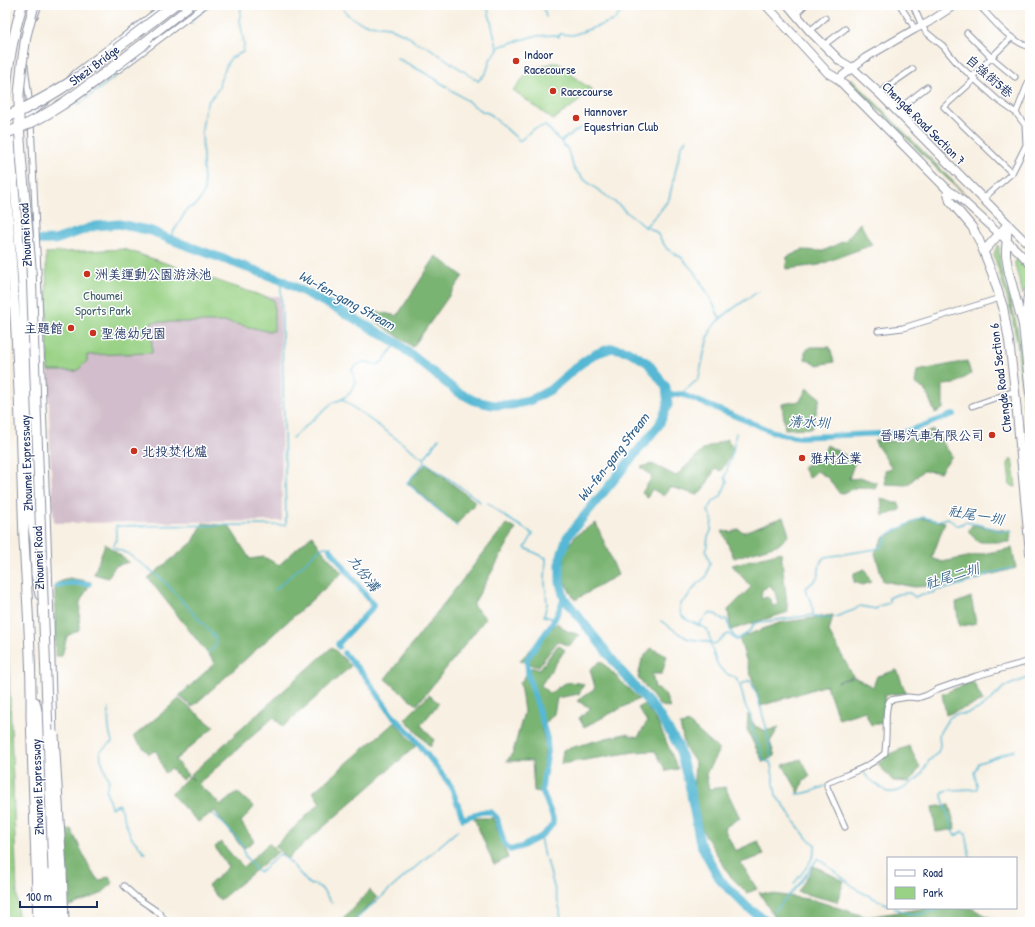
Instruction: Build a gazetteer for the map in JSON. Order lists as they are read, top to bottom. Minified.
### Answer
{"streets":{"highway":["Zhoumei Expressway"],"main road":["Chengde Road Section 7","Chengde Road Section 6"],"street":["Shezi Bridge","自強街5巷","Zhoumei Road"]},"water":["Wu-fen-gang Stream","清水圳","社尾一圳","九份溝","社尾二圳"],"parks":["Choumei Sports Park"],"places":["Indoor Racecourse","Racecourse","Hannover Equestrian Club","洲美運動公園游泳池","主題館","聖德幼兒園","晉暘汽車有限公司","北投焚化爐","雅村企業"],"legend":["Road","Park"],"scale_bar":"100 m"}
